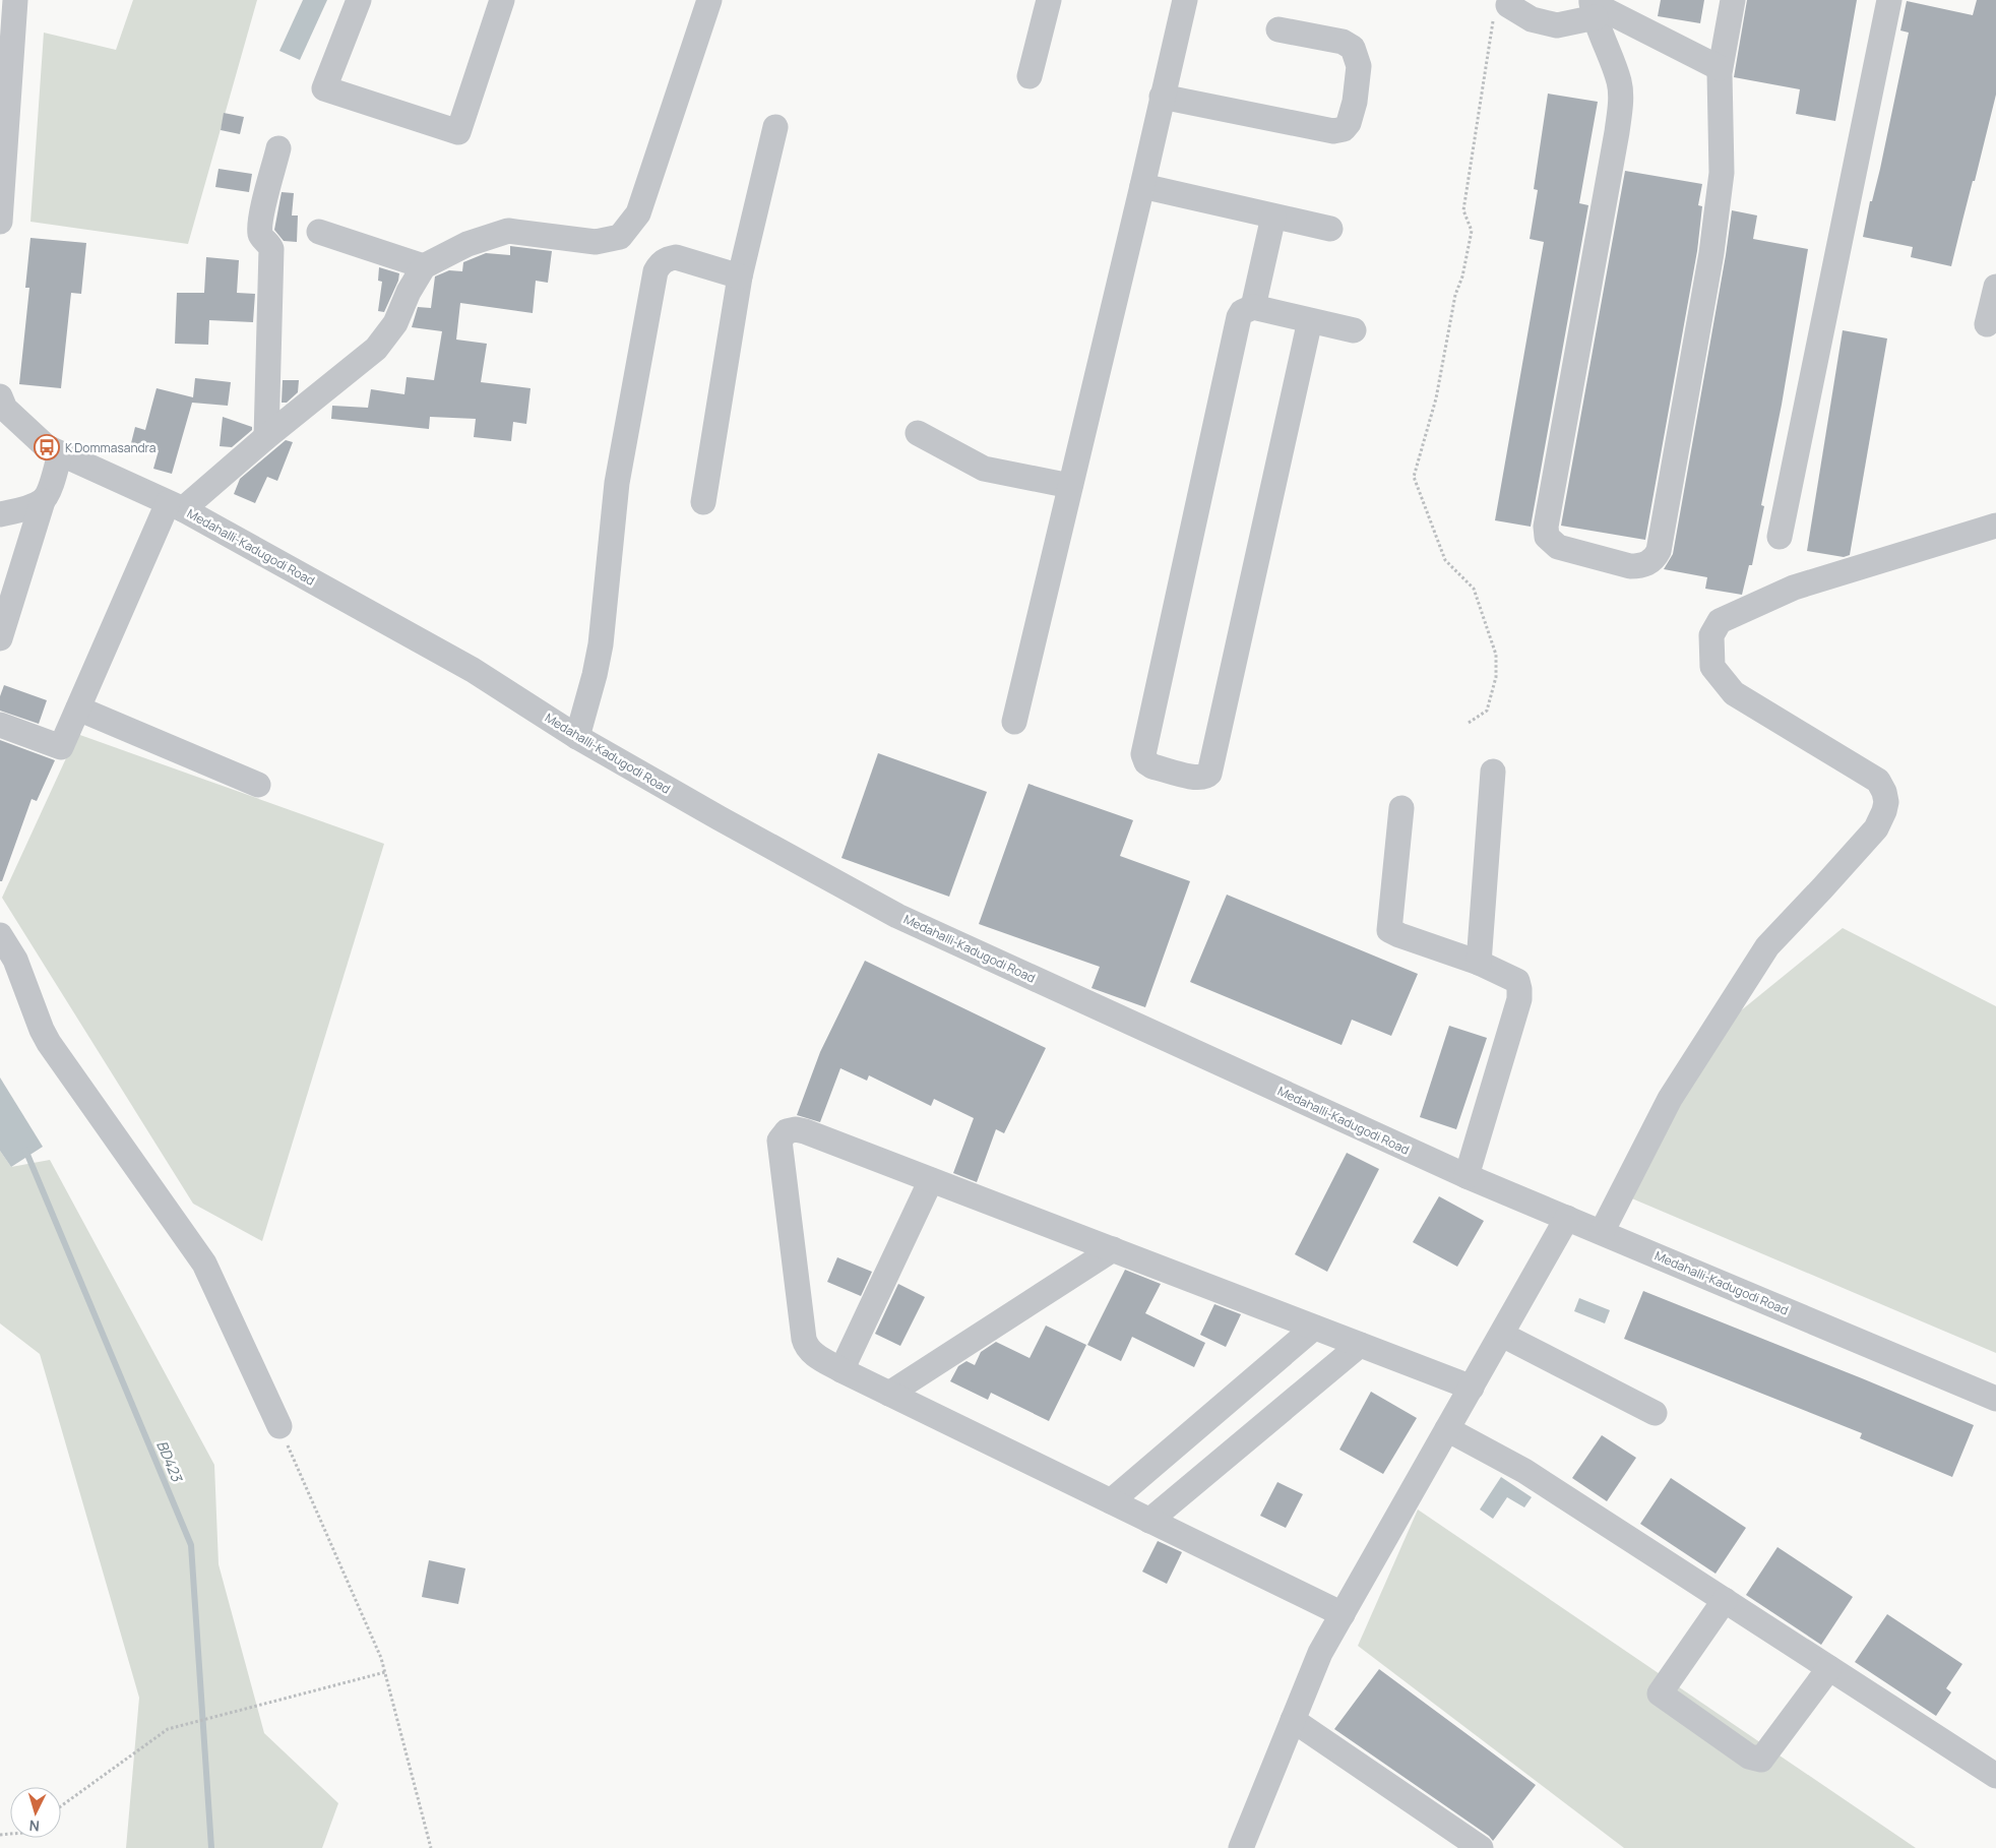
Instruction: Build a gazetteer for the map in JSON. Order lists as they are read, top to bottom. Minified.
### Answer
{"streets":{"street":["Medahalli-Kadugodi Road"]},"water":["BD423"],"places":{"bus stop":["K Dommasandra"]},"north":"bottom"}
